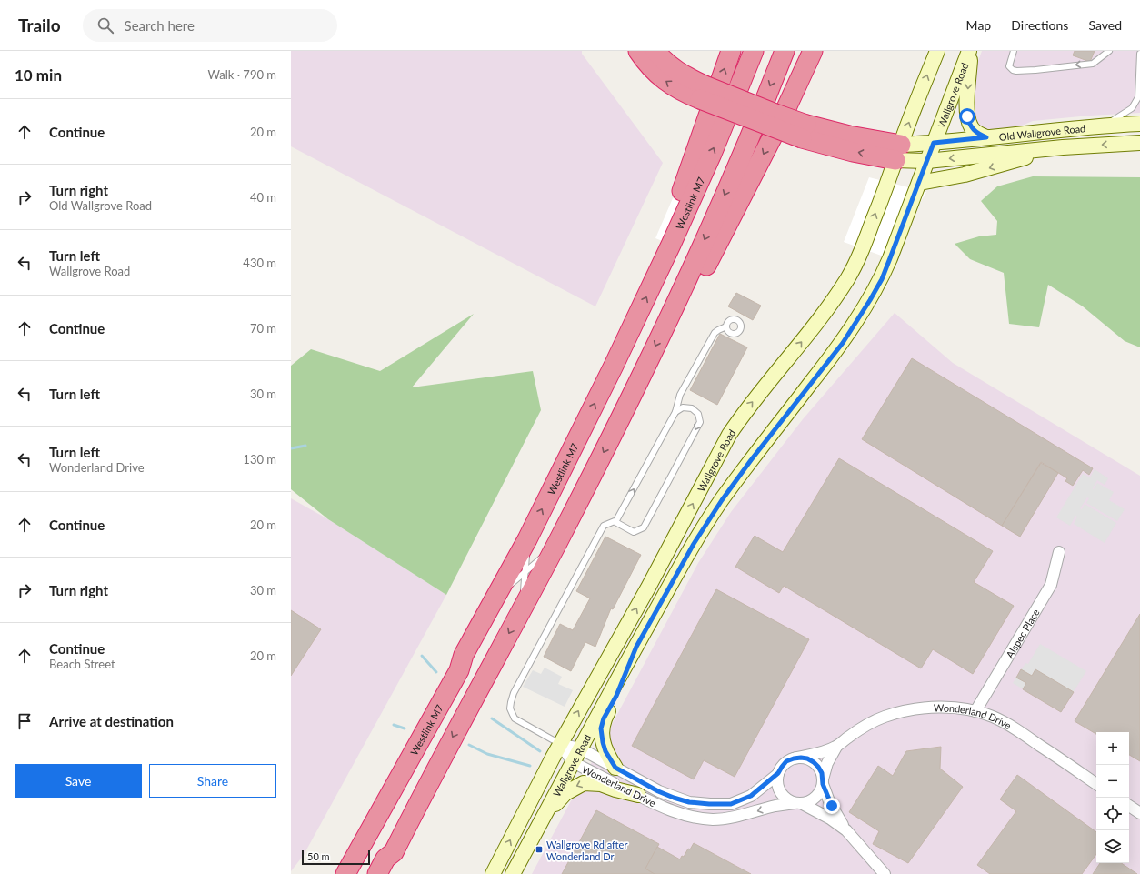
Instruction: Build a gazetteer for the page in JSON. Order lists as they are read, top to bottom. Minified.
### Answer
{"streets":{"highway":["Westlink M7"],"main road":["Wallgrove Road","Old Wallgrove Road"],"street":["Alspec Place","Wonderland Drive"]},"crossings":[["Wallgrove Road","Old Wallgrove Road"],["Wallgrove Road","Wonderland Drive"],["Alspec Place","Wonderland Drive"]],"places":{"transit":["Wallgrove Rd after Wonderland Dr"]},"scale_bar":"50 m","page":{"header":"Trailo","search":"Search here","nav":["Map","Directions","Saved"],"heading":["10 min","Walk · 790 m"],"list":[["Continue","20 m"],["Turn right","Old Wallgrove Road","40 m"],["Turn left","Wallgrove Road","430 m"],["Continue","70 m"],["Turn left","30 m"],["Turn left","Wonderland Drive","130 m"],["Continue","20 m"],["Turn right","30 m"],["Continue","Beach Street","20 m"],"Arrive at destination"],"map_buttons":["+","−"],"buttons":["Save","Share"],"scale":"50 m"}}
